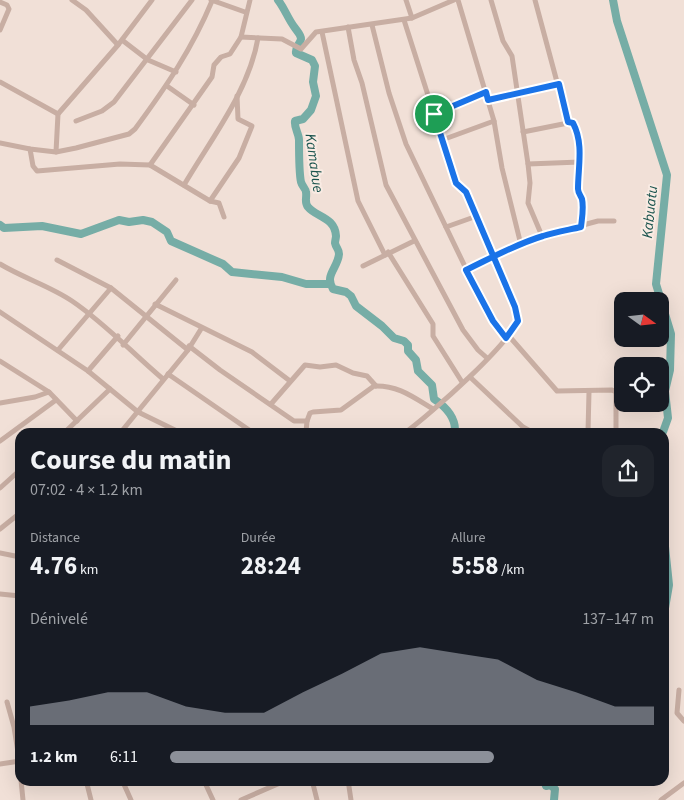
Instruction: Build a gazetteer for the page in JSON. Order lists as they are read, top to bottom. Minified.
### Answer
{"water":["Kamabue","Kabuatu"],"north":"right","page":{"heading":["Course du matin","07:02 · 4 × 1.2 km"],"stats":[["Distance","4.76 km"],["Durée","28:24"],["Allure","5:58 /km"]],"chart":["Dénivelé","137–147 m"],"list":[{"name":"1.2 km","note":"6:11"}]}}
